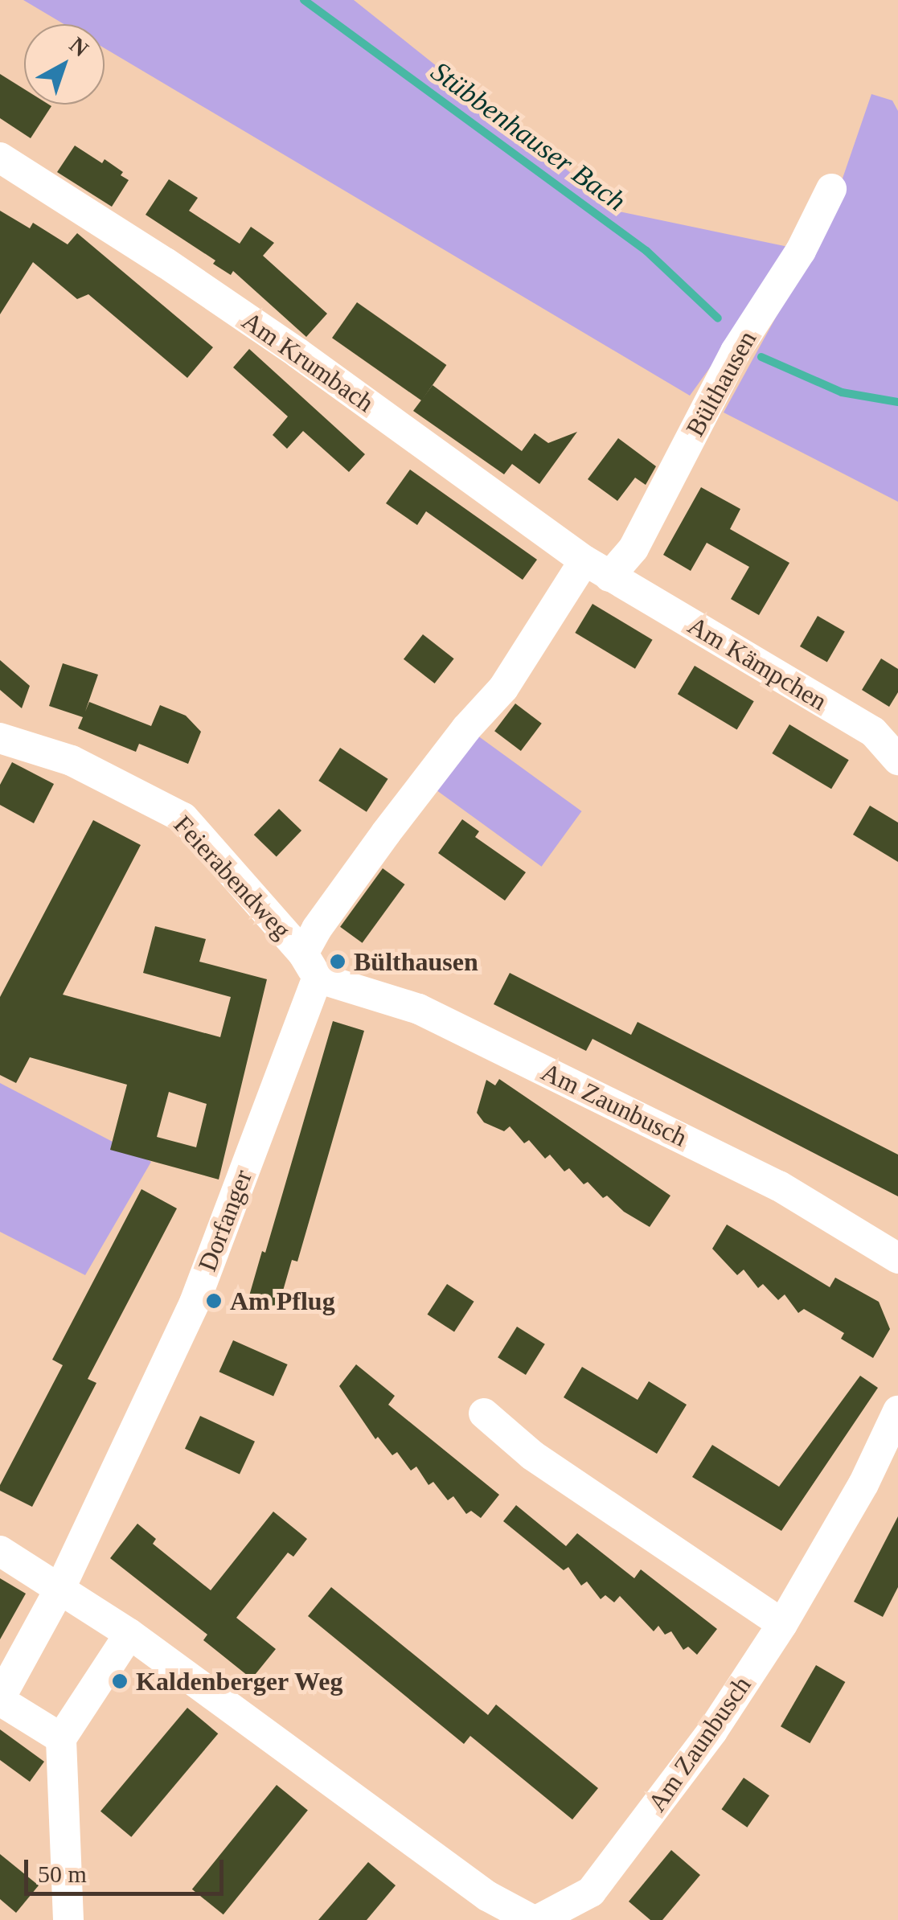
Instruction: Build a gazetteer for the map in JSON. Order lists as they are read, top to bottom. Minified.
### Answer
{"streets":{"street":["Am Krumbach","Bülthausen","Am Kämpchen","Feierabendweg","Am Zaunbusch","Dorfanger"]},"crossings":[["Am Krumbach","Bülthausen"],["Am Krumbach","Am Kämpchen"],["Bülthausen","Am Kämpchen"],["Bülthausen","Feierabendweg"],["Bülthausen","Am Zaunbusch"],["Bülthausen","Dorfanger"],["Feierabendweg","Am Zaunbusch"],["Feierabendweg","Dorfanger"],["Am Zaunbusch","Dorfanger"]],"water":["Stübbenhauser Bach"],"places":["Bülthausen","Am Pflug","Kaldenberger Weg"],"scale_bar":"50 m","north":"top right"}
